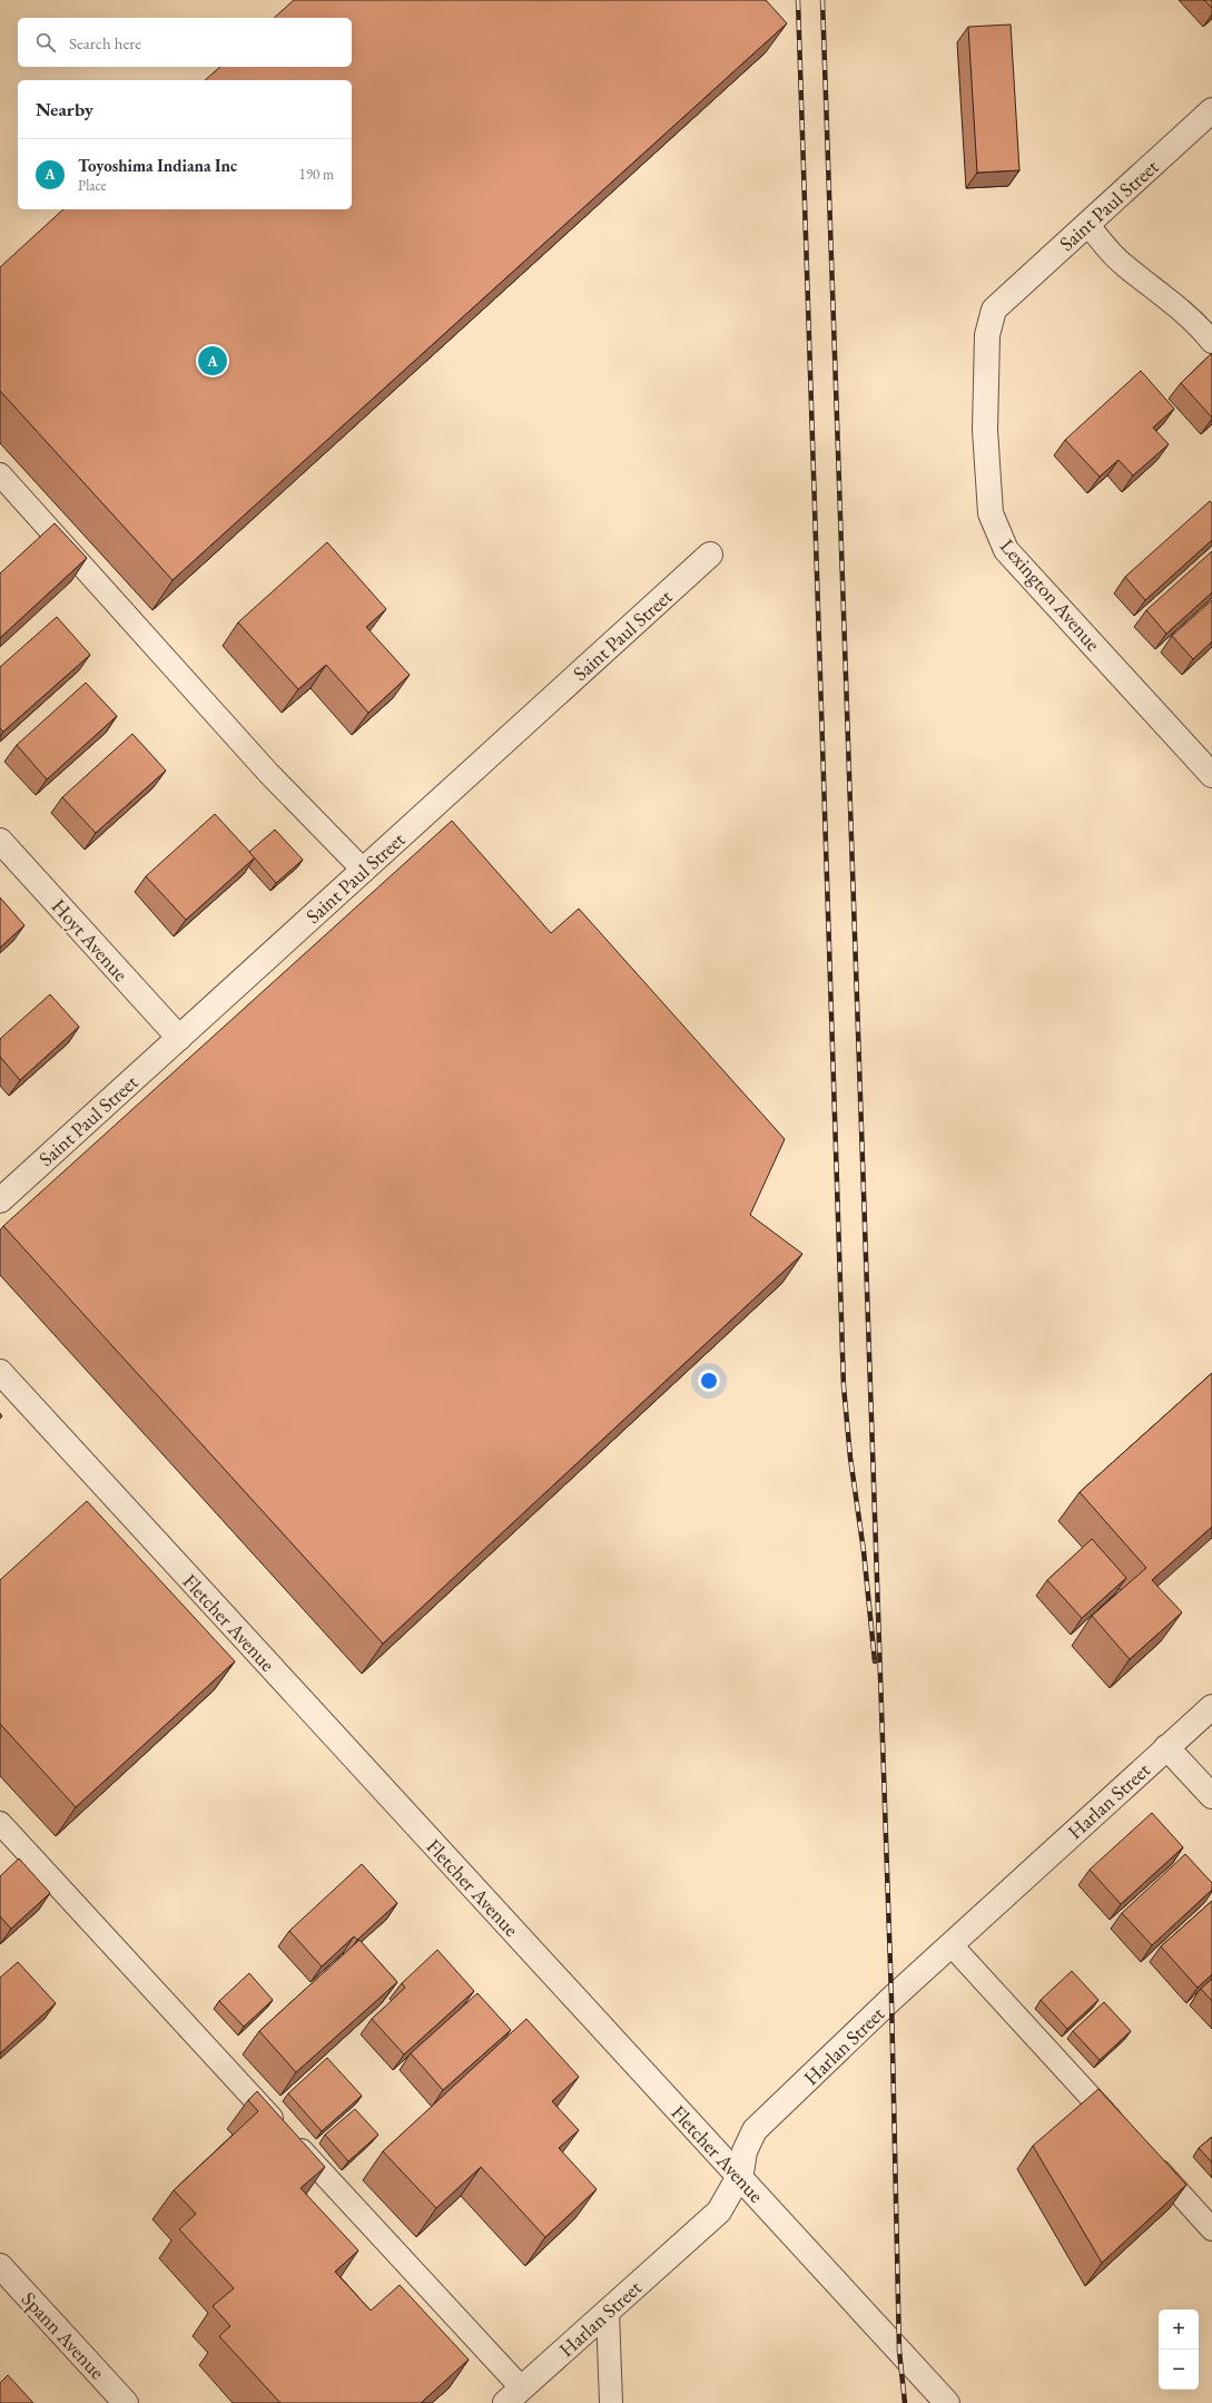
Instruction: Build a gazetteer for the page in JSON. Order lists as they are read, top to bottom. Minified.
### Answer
{"streets":{"street":["Saint Paul Street","Lexington Avenue","Hoyt Avenue","Fletcher Avenue","Harlan Street","Spann Avenue"]},"crossings":[["Saint Paul Street","Lexington Avenue"],["Saint Paul Street","Hoyt Avenue"],["Fletcher Avenue","Harlan Street"]],"page":{"search":"Search here","heading":"Nearby","list":[{"mark":"A","name":"Toyoshima Indiana Inc","note":"Place","value":"190 m"}],"pins":"A","map_buttons":["+","−"]}}
